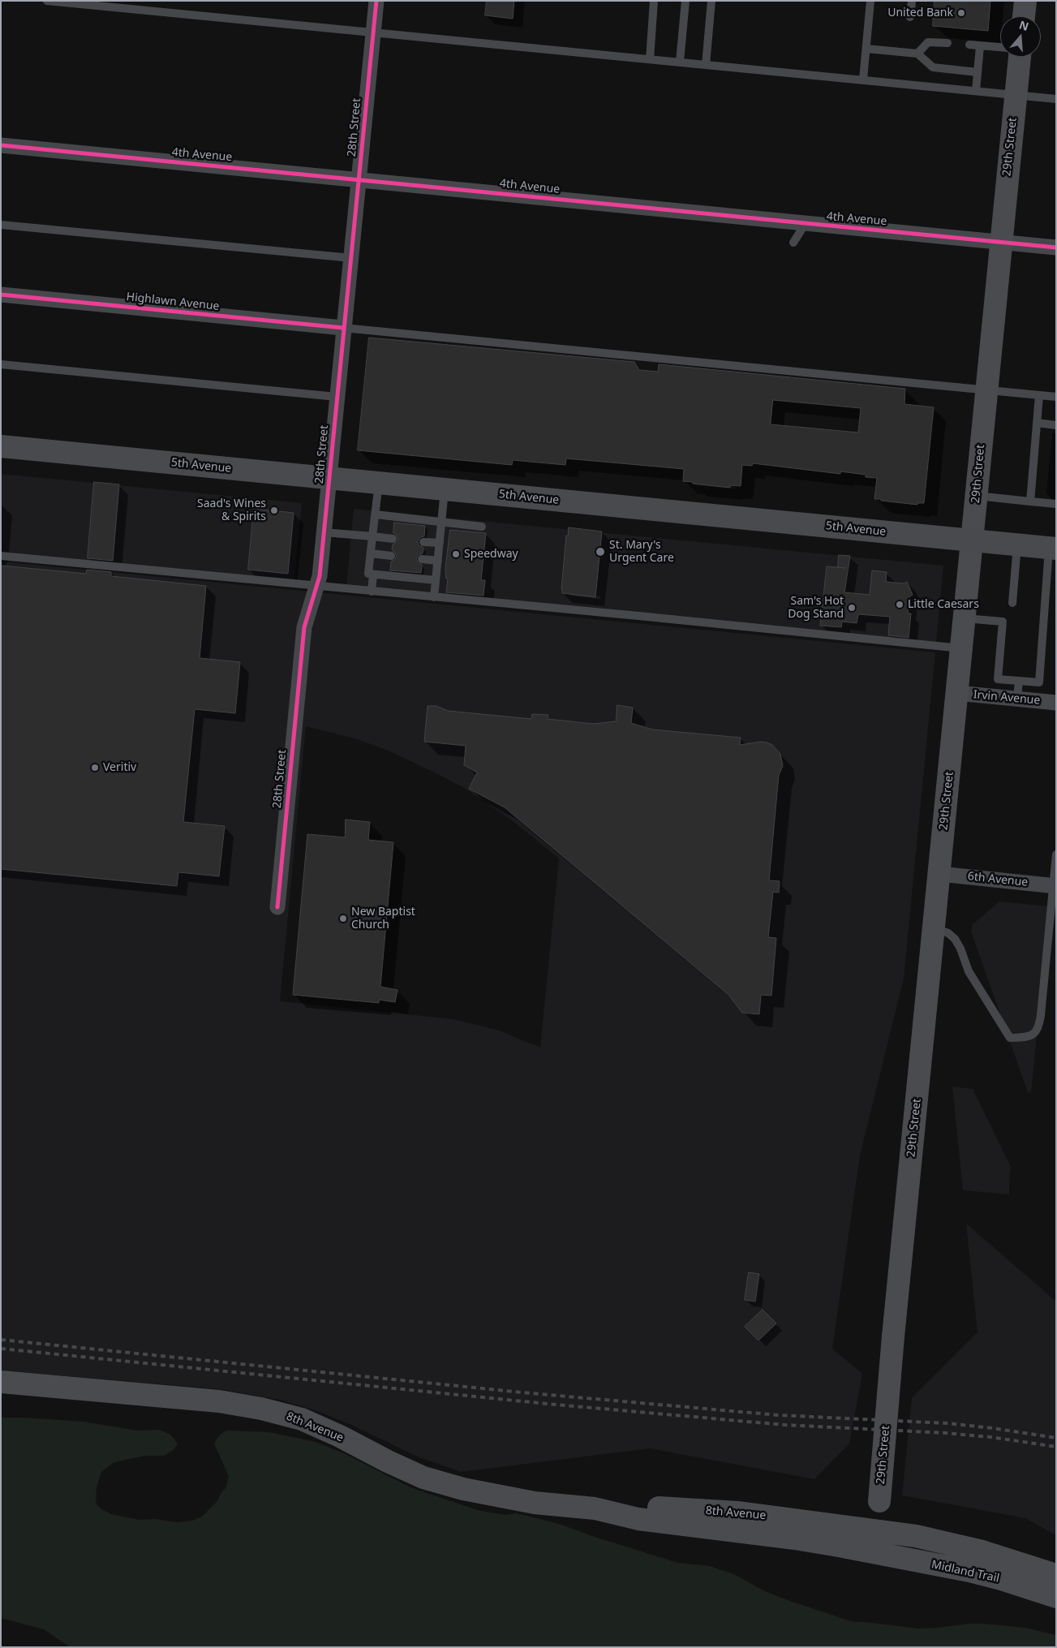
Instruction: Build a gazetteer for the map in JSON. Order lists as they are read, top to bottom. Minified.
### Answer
{"streets":{"main road":["29th Street","5th Avenue","8th Avenue","Midland Trail"],"street":["28th Street","4th Avenue","Highlawn Avenue","Irvin Avenue","6th Avenue"]},"crossings":[["28th Street","4th Avenue"],["28th Street","Highlawn Avenue"],["28th Street","5th Avenue"],["29th Street","4th Avenue"],["29th Street","5th Avenue"],["29th Street","Irvin Avenue"],["29th Street","6th Avenue"],["29th Street","8th Avenue"],["29th Street","Midland Trail"],["8th Avenue","Midland Trail"]],"places":["United Bank","Saad's Wines & Spirits","St. Mary's Urgent Care","Speedway","Little Caesars","Sam's Hot Dog Stand","Veritiv","New Baptist Church"],"north":"top"}
